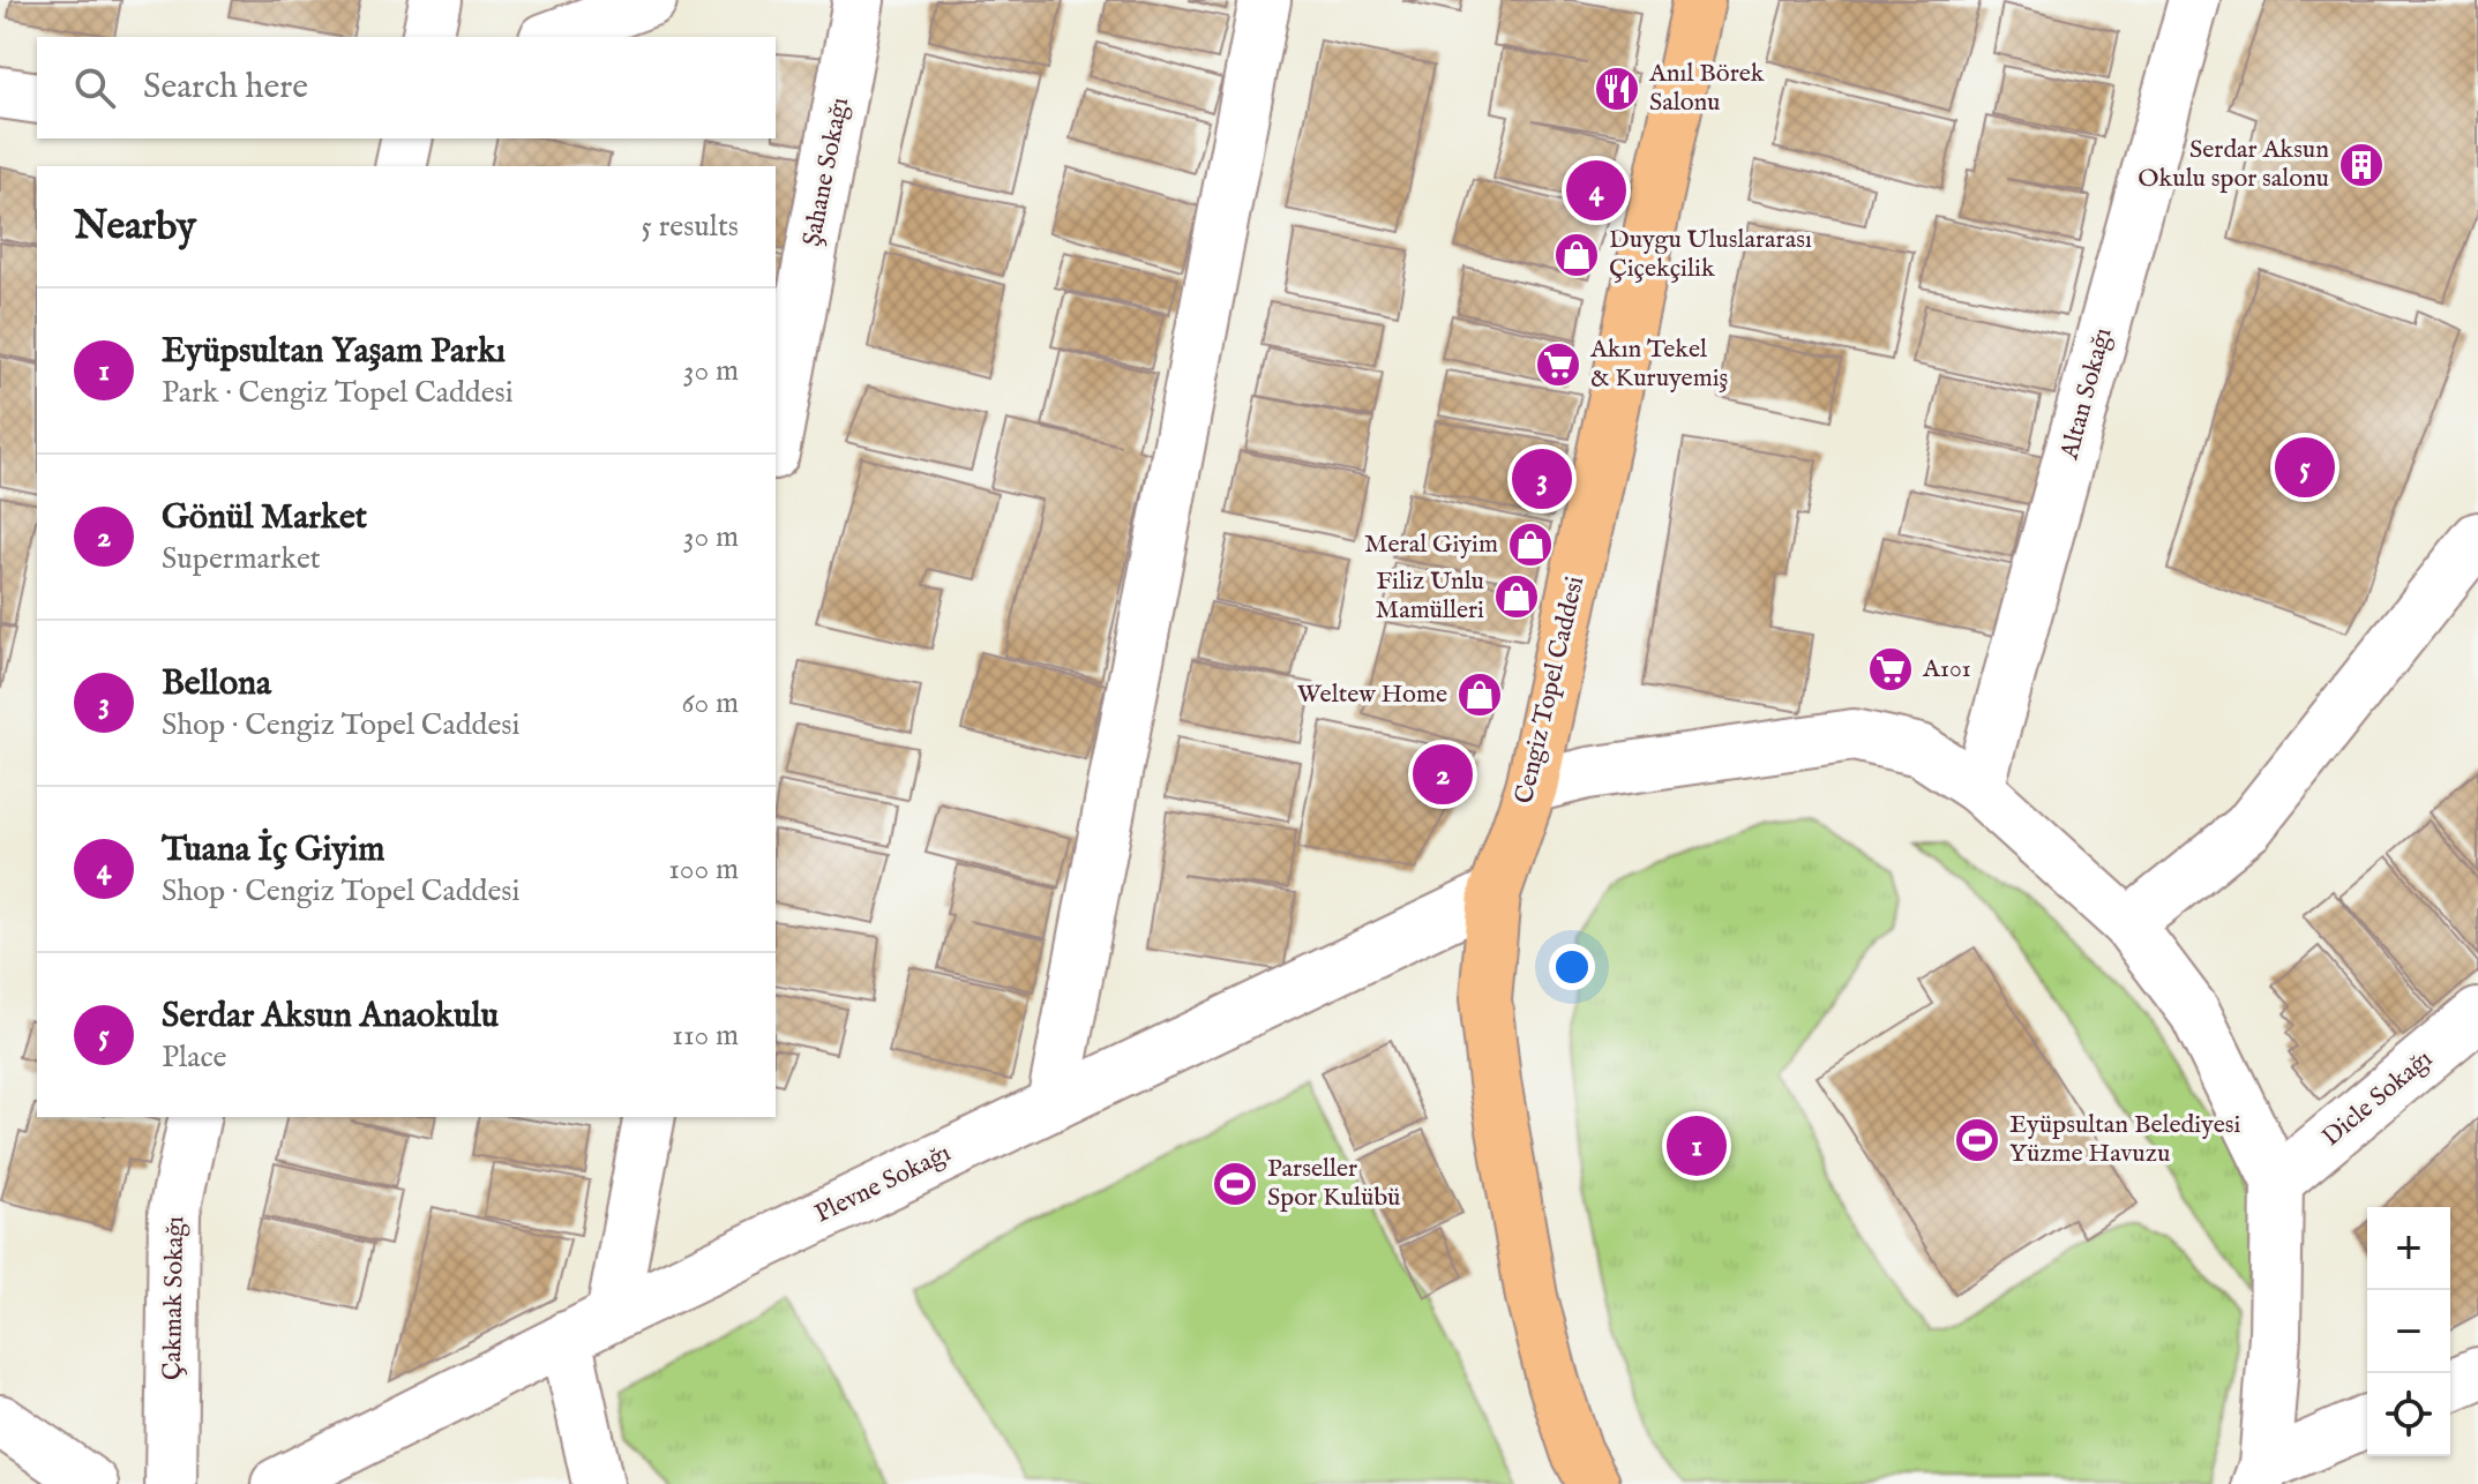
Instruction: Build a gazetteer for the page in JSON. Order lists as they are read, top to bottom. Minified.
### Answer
{"streets":{"main road":["Cengiz Topel Caddesi"],"street":["Şahane Sokağı","Altan Sokağı","Dicle Sokağı","Plevne Sokağı","Çakmak Sokağı"]},"crossings":[["Cengiz Topel Caddesi","Plevne Sokağı"]],"places":{"restaurant":["Anıl Börek Salonu"],"building":["Serdar Aksun Okulu spor salonu"],"shop":["Duygu Uluslararası Çiçekçilik","Meral Giyim","Filiz Unlu Mamülleri","Weltew Home"],"supermarket":["Akın Tekel & Kuruyemiş","A101"],"sports":["Eyüpsultan Belediyesi Yüzme Havuzu","Parseller Spor Kulübü"]},"page":{"search":"Search here","pins":["4","5","3","2","1"],"heading":["Nearby","5 results"],"list":[{"mark":"1","name":"Eyüpsultan Yaşam Parkı","note":"Park · Cengiz Topel Caddesi","value":"30 m"},{"mark":"2","name":"Gönül Market","note":"Supermarket","value":"30 m"},{"mark":"3","name":"Bellona","note":"Shop · Cengiz Topel Caddesi","value":"60 m"},{"mark":"4","name":"Tuana İç Giyim","note":"Shop · Cengiz Topel Caddesi","value":"100 m"},{"mark":"5","name":"Serdar Aksun Anaokulu","note":"Place","value":"110 m"}],"map_buttons":["+","−"]}}
